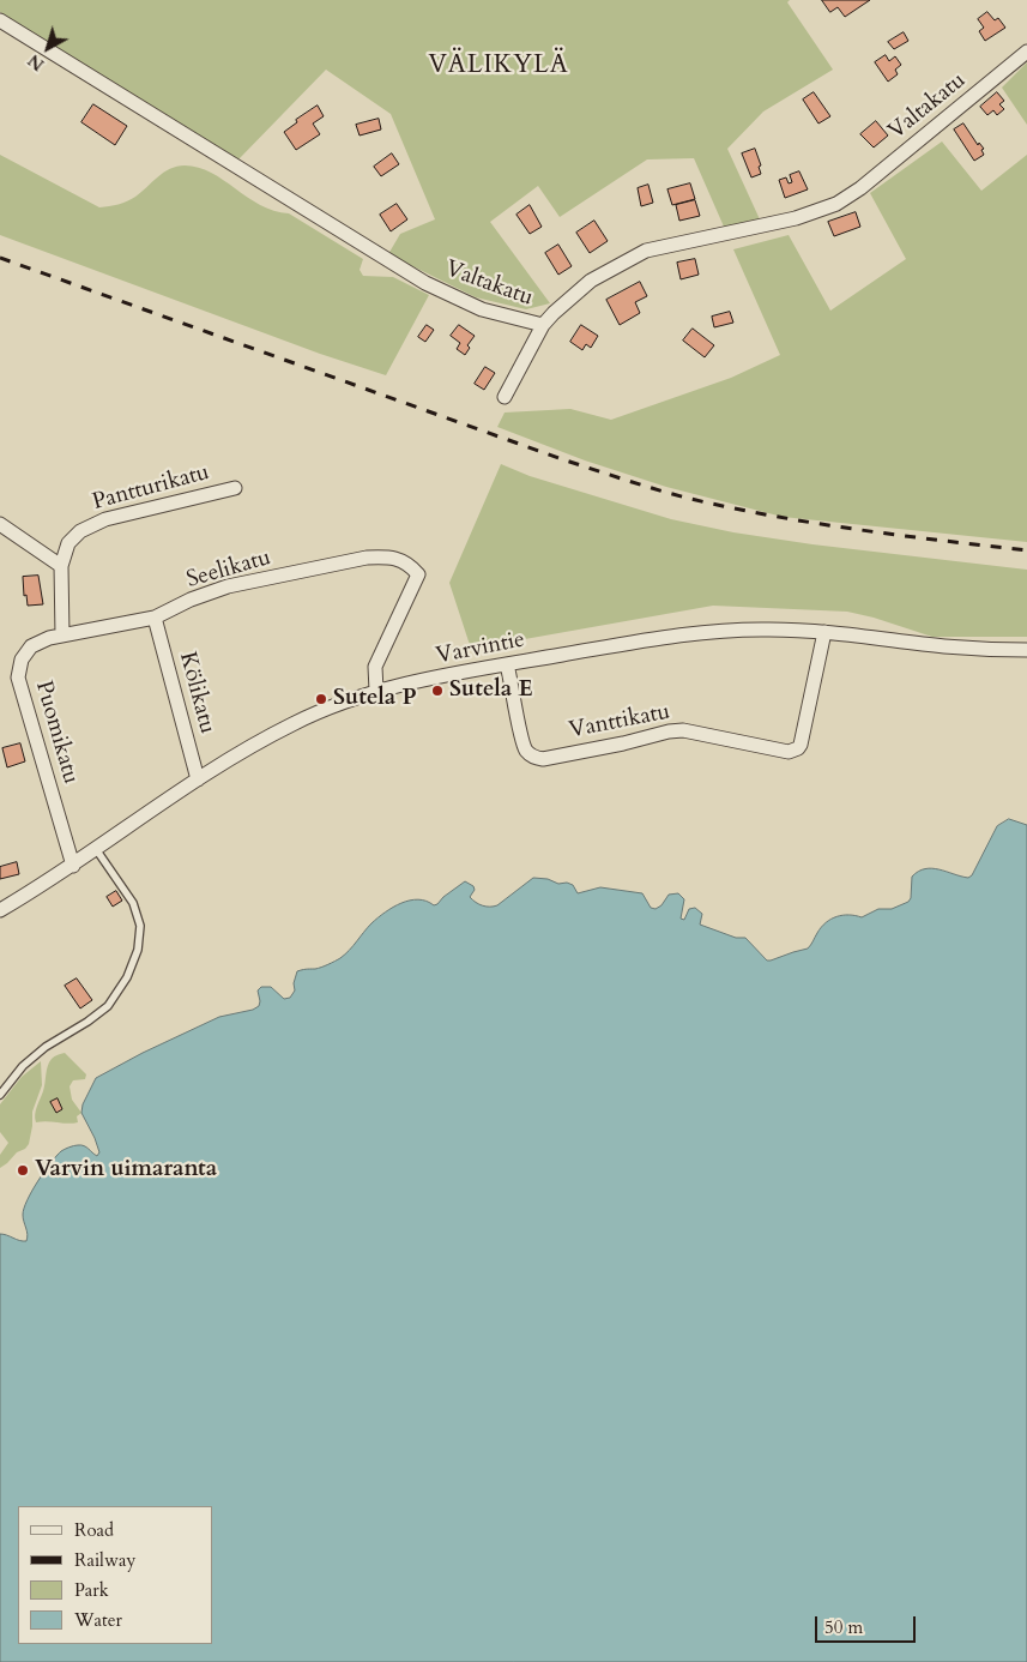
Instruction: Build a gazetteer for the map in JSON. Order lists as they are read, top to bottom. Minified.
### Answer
{"streets":{"street":["Valtakatu","Pantturikatu","Seelikatu","Varvintie","Kölikatu","Vanttikatu","Puomikatu"]},"crossings":[["Pantturikatu","Seelikatu"],["Pantturikatu","Puomikatu"],["Seelikatu","Varvintie"],["Seelikatu","Kölikatu"],["Seelikatu","Puomikatu"],["Varvintie","Kölikatu"],["Varvintie","Vanttikatu"],["Varvintie","Puomikatu"]],"districts":["VÄLIKYLÄ"],"places":["Sutela E","Sutela P","Varvin uimaranta"],"legend":["Road","Railway","Park","Water"],"scale_bar":"50 m","north":"bottom left"}
